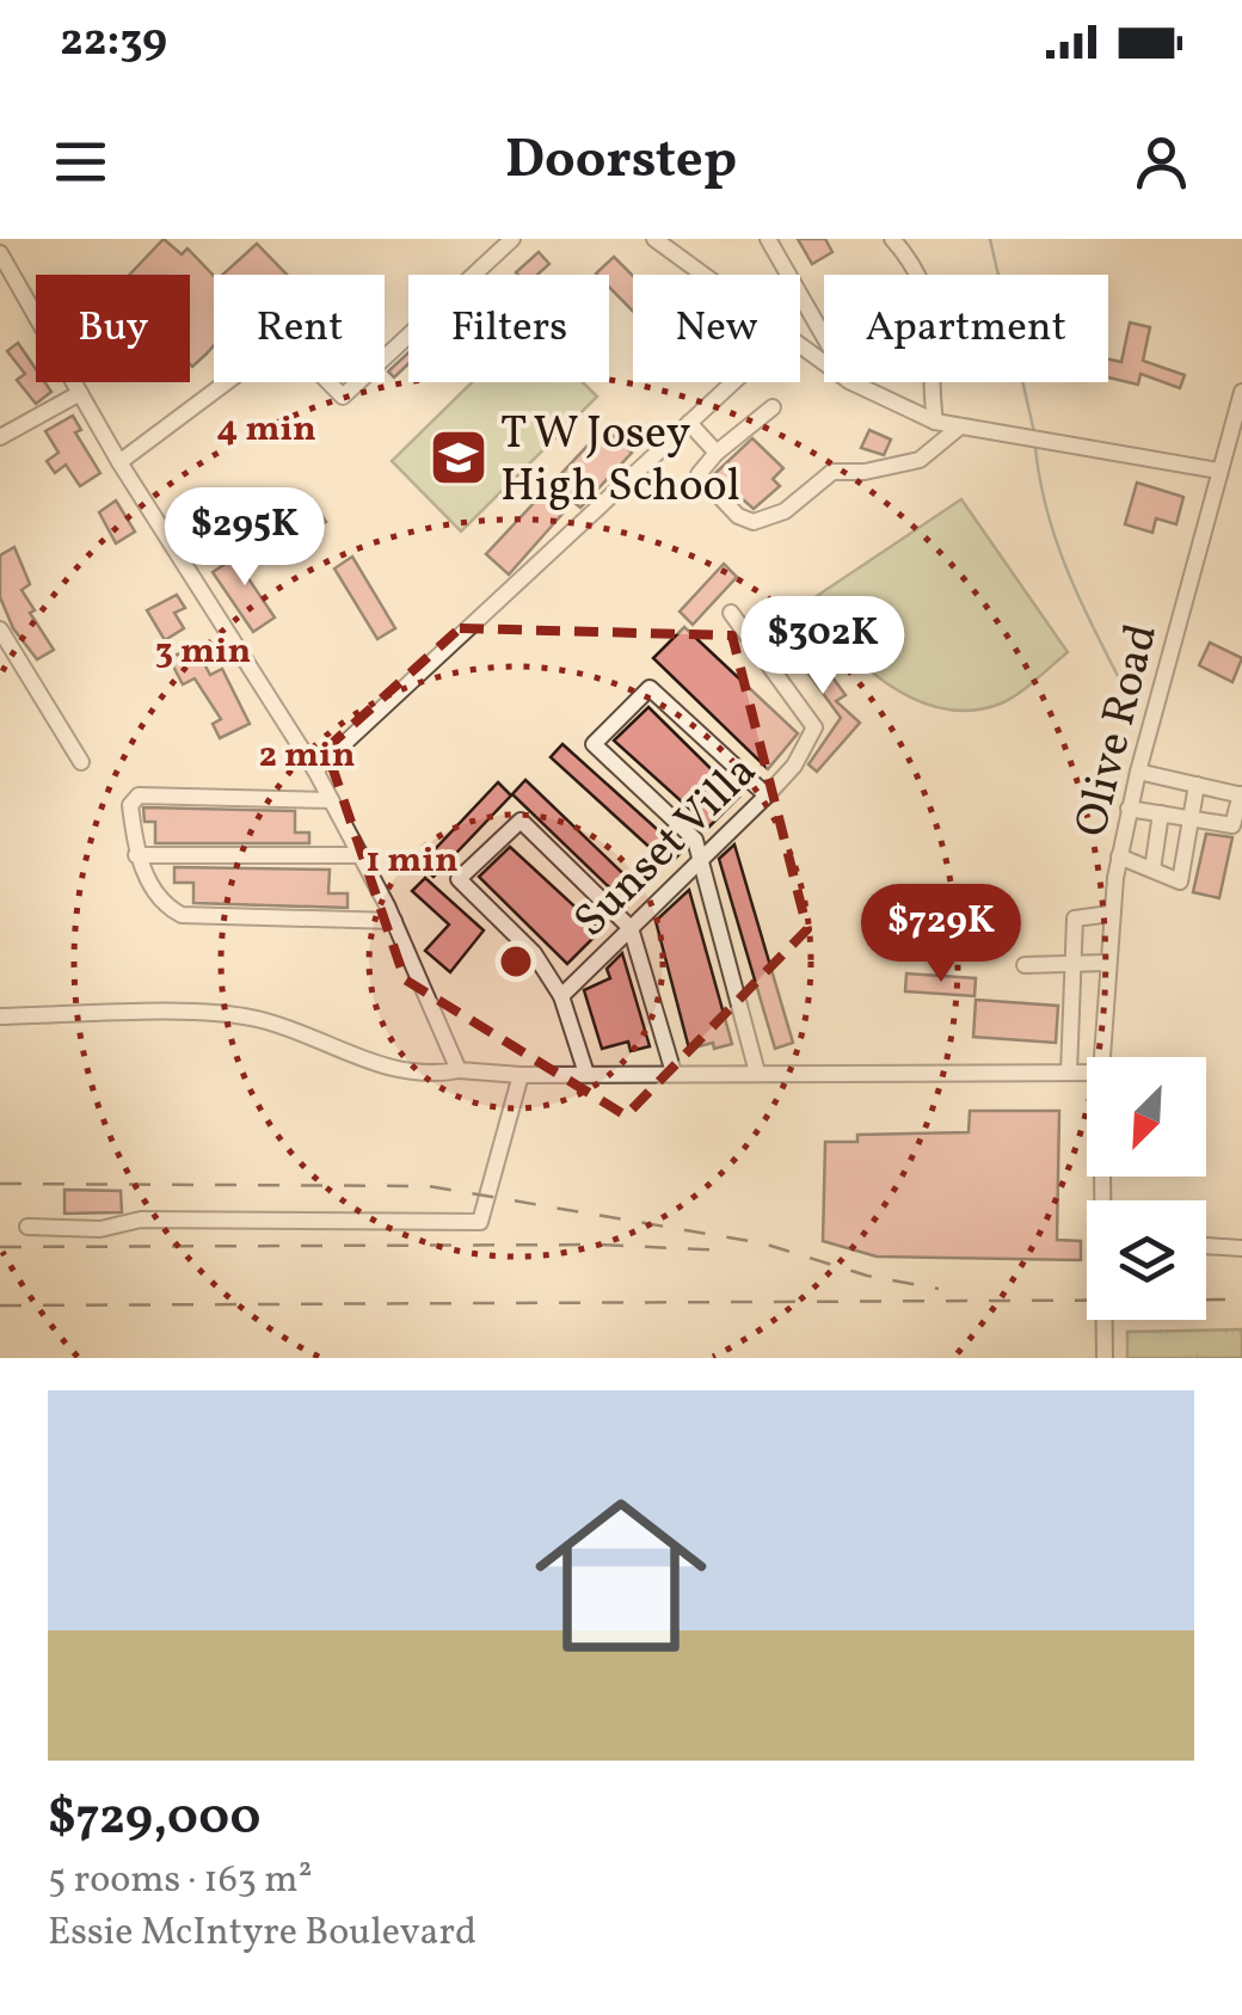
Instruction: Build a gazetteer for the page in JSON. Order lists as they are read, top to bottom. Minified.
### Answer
{"streets":{"street":["Olive Road","Sunset Villa"]},"places":{"school or university":["T W Josey High School"]},"north":"bottom left","page":{"status":"22:39","header":"Doorstep","chip":["Buy","Rent","Filters","New","Apartment"],"price":["$295K","$302K","$729K"],"list":[{"name":"$729,000","note":"5 rooms · 163 m² · Essie McIntyre Boulevard"}]},"rings":["4 min","3 min","2 min","1 min"]}
